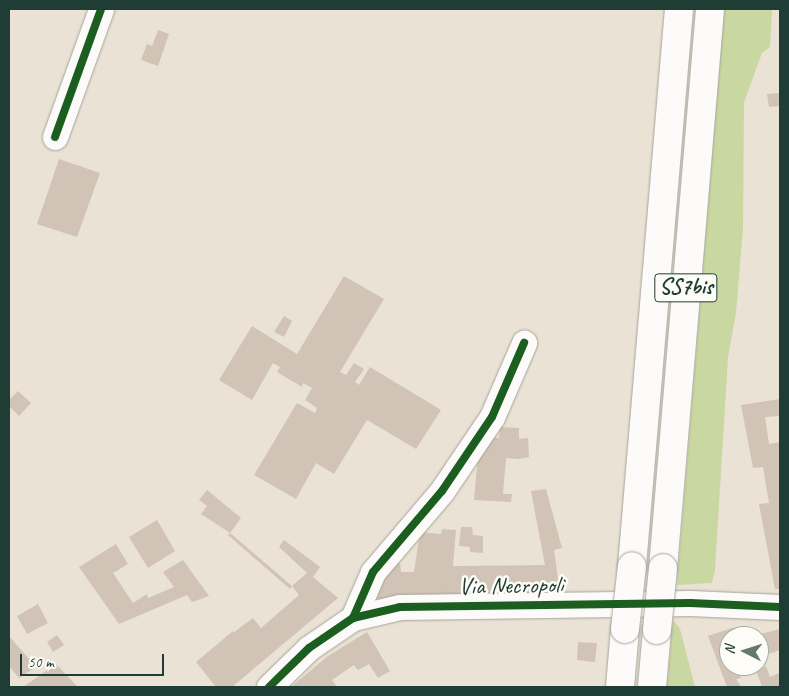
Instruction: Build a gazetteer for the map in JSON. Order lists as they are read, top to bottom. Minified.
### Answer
{"streets":{"highway":["SS7bis"],"street":["Via Necropoli"]},"scale_bar":"50 m","north":"left"}
